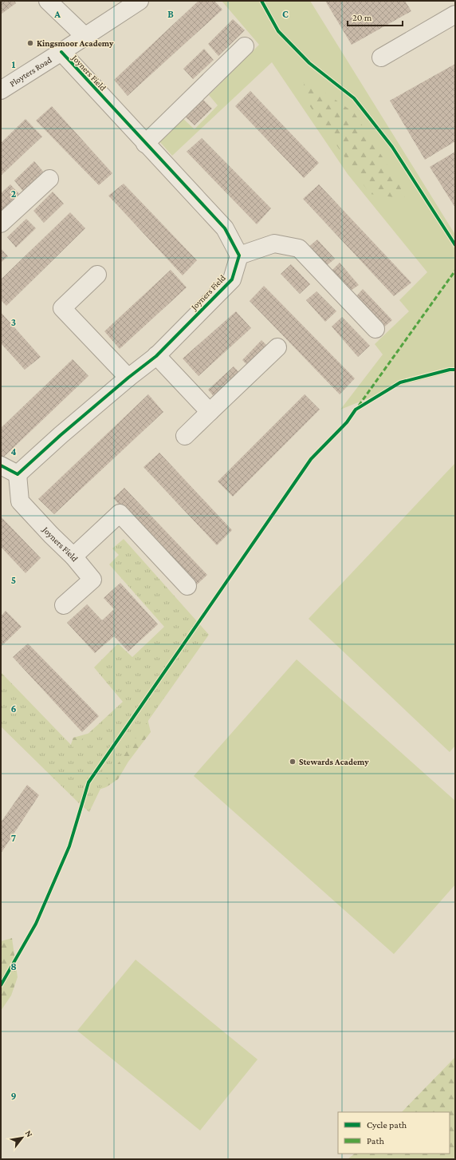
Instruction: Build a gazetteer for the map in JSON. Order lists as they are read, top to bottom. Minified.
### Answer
{"streets":{"street":["Ployters Road","Joyners Field"]},"crossings":[["Ployters Road","Joyners Field"]],"places":["Kingsmoor Academy","Stewards Academy"],"legend":["Cycle path","Path"],"scale_bar":"20 m","north":"top right","grid":{"columns":["A","B","C"],"rows":["1","2","3","4","5","6","7","8","9"]}}
